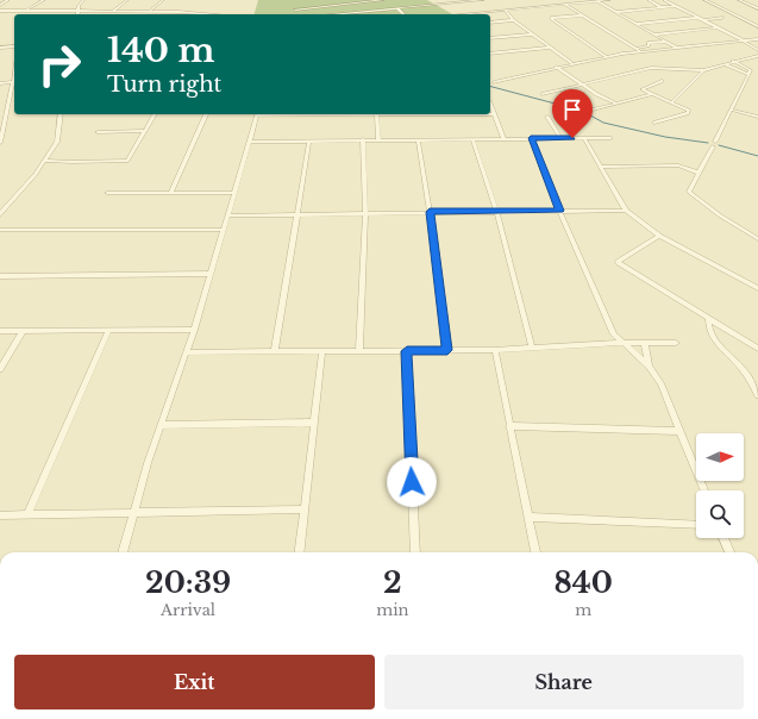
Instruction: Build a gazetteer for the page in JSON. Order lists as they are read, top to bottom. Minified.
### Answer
{"north":"right","page":{"turn":["140 m","Turn right"],"eta":["20:39","Arrival","2","min","840","m"],"buttons":["Exit","Share"]}}
